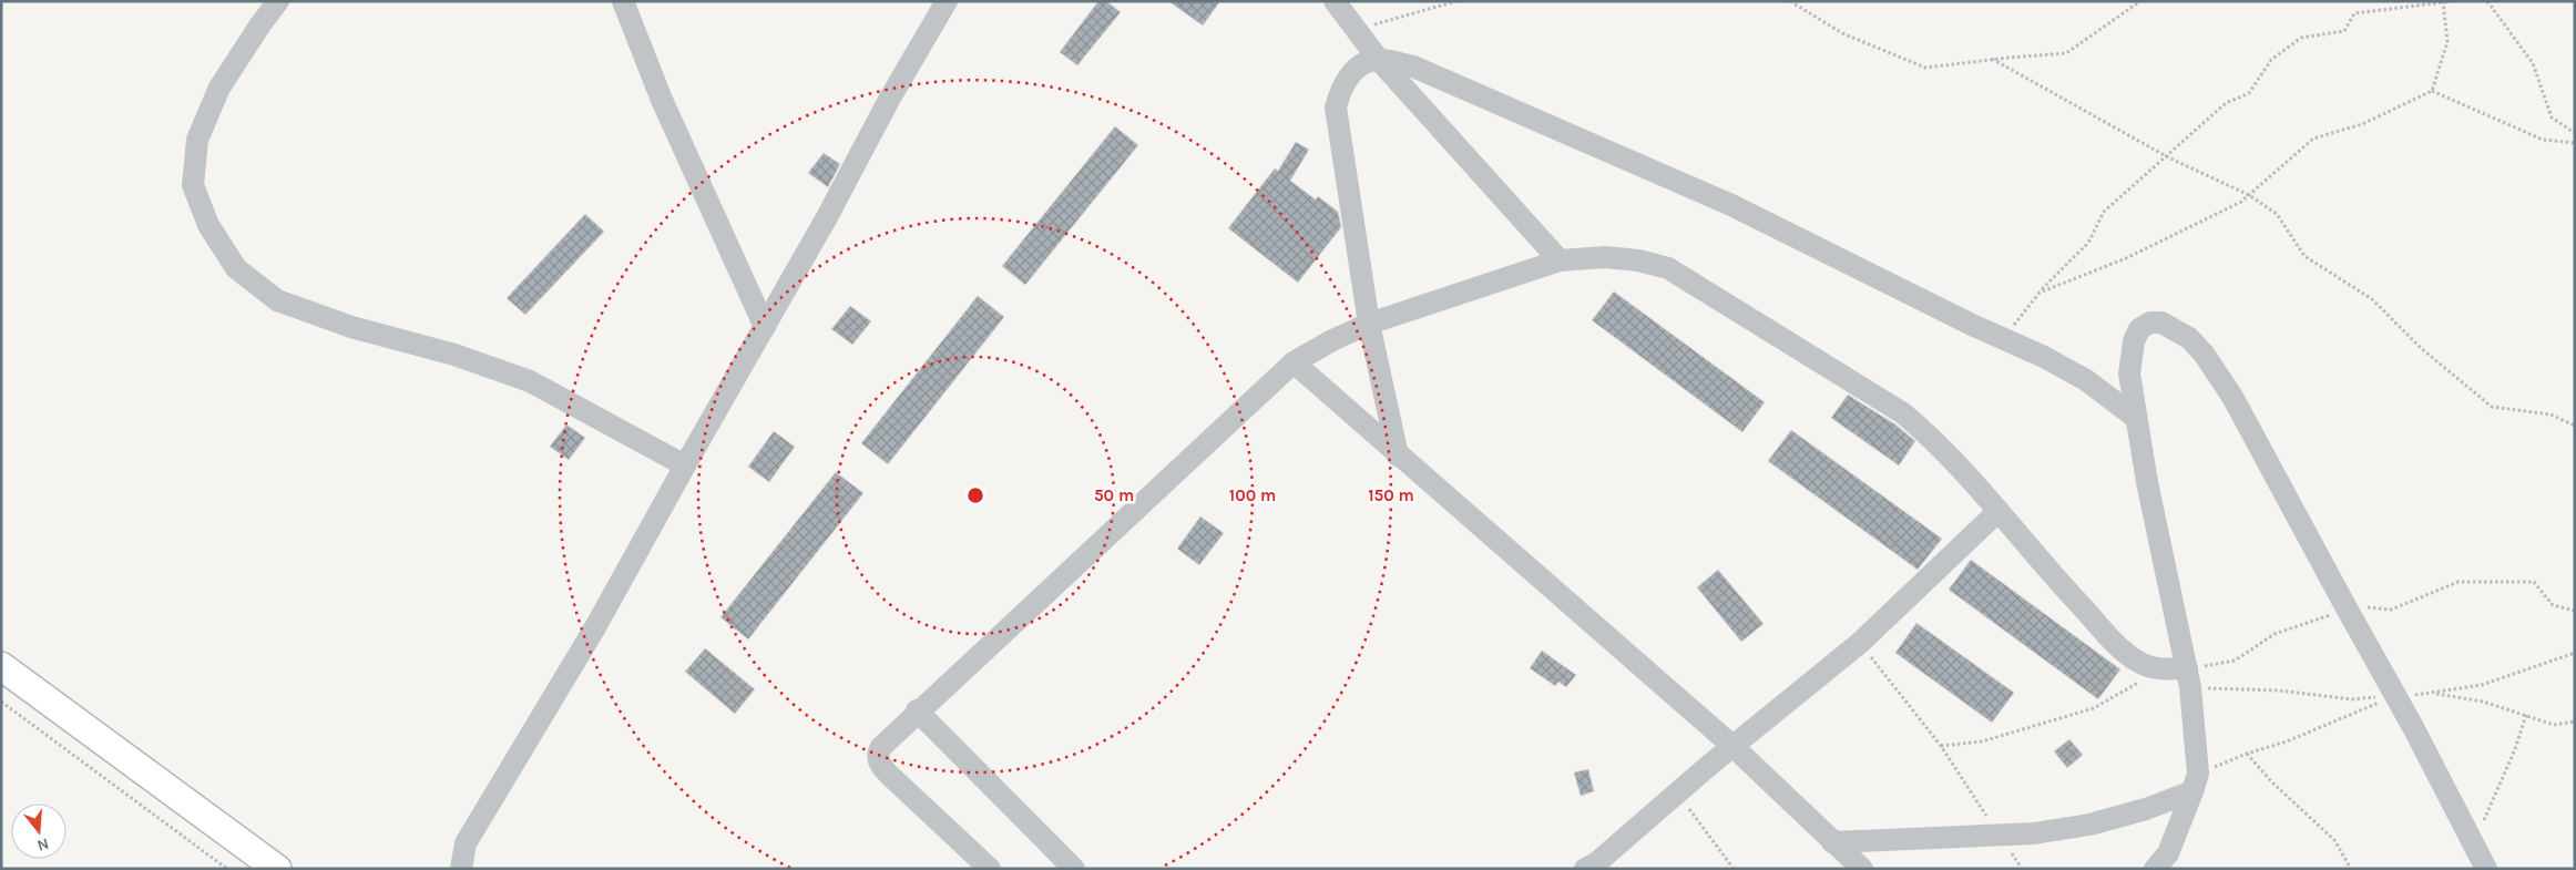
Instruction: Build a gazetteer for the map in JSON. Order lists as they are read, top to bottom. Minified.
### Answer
{"north":"bottom","rings":["50 m","100 m","150 m"]}
